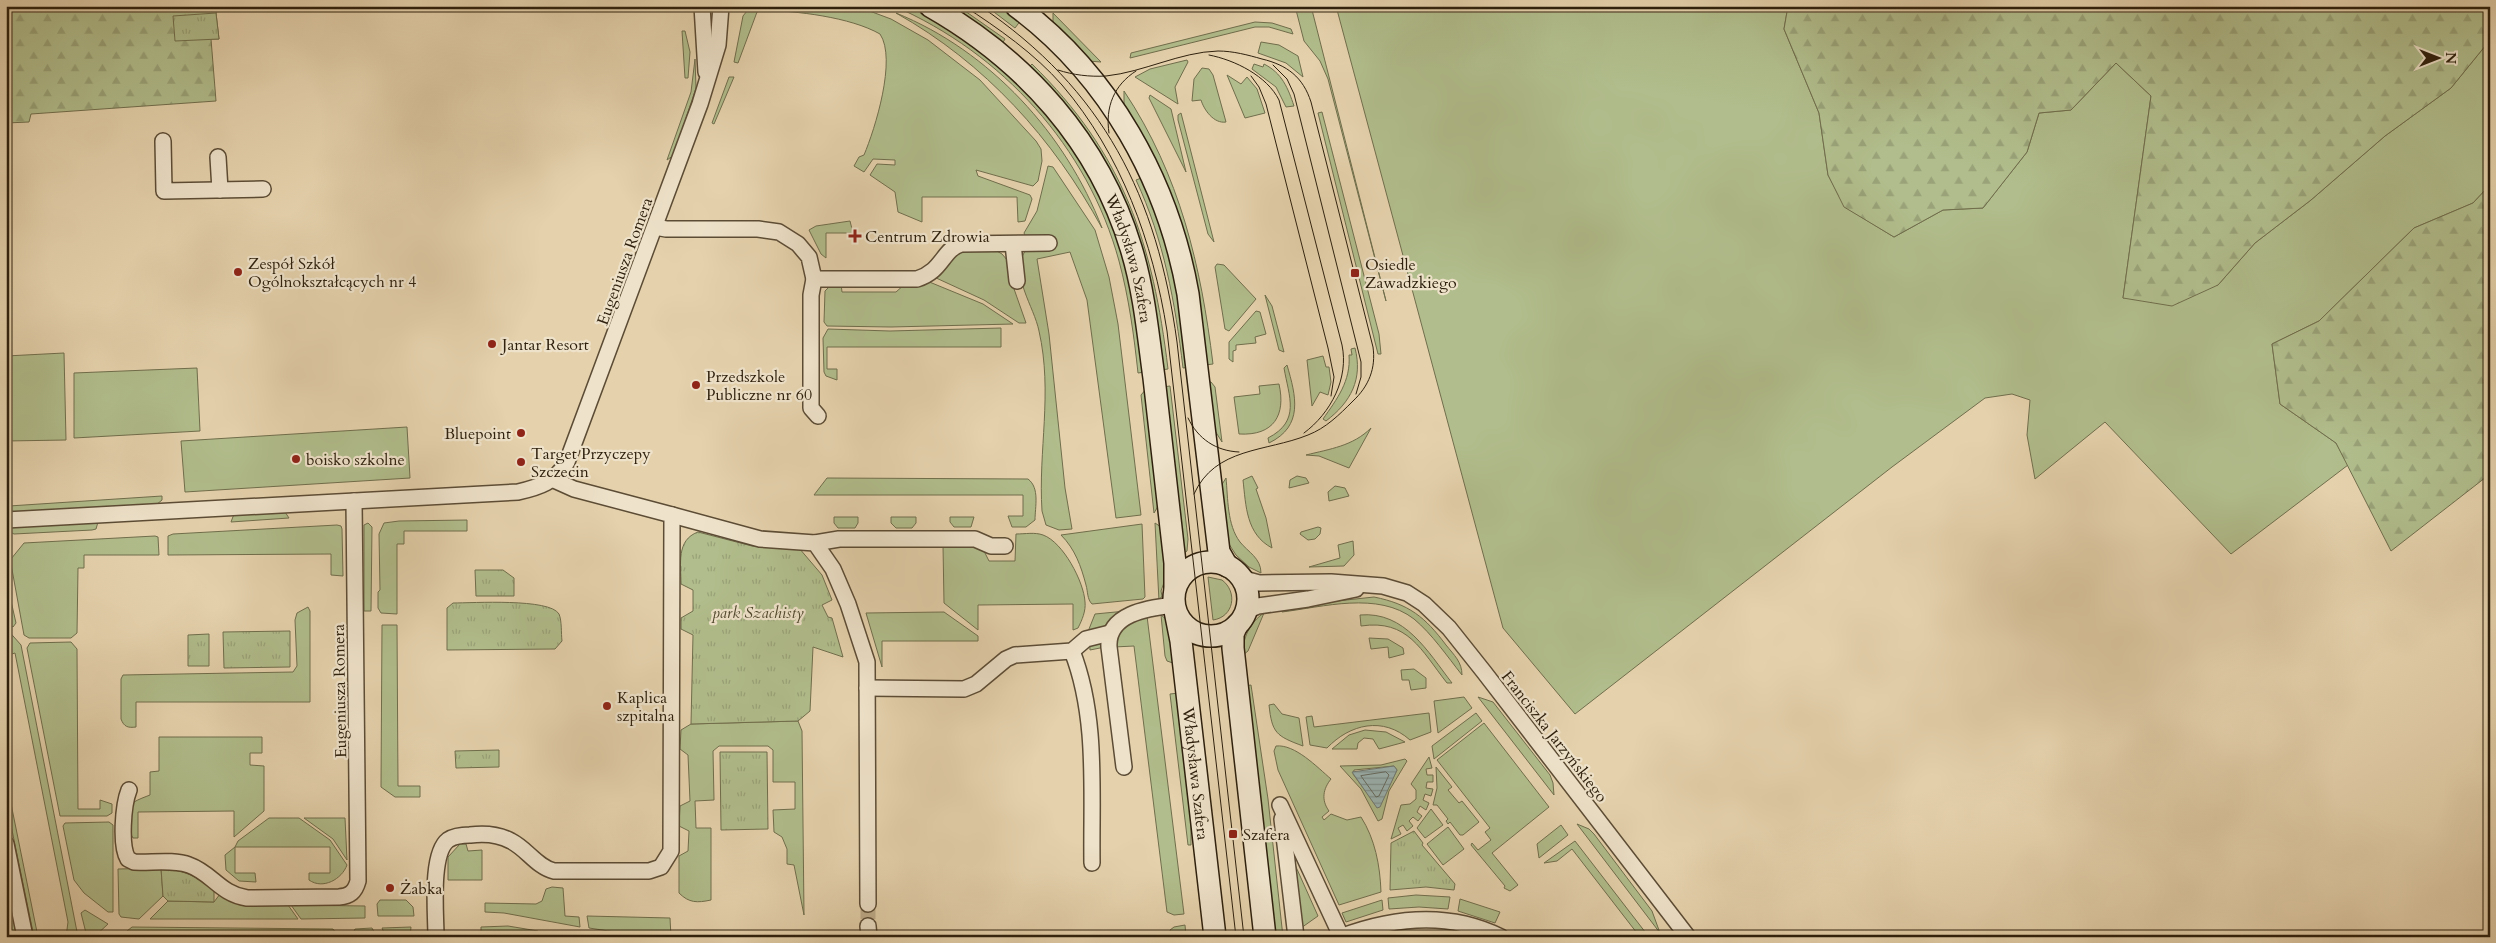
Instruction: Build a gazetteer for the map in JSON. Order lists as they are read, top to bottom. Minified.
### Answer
{"streets":{"main road":["Władysława Szafera"],"street":["Eugeniusza Romera","Franciszka Jarzyńskiego"]},"crossings":[["Władysława Szafera","Franciszka Jarzyńskiego"]],"parks":["park Szachisty"],"places":{"health":["Centrum Zdrowia"],"other":["Zespół Szkół Ogólnokształcących nr 4","Jantar Resort","Przedszkole Publiczne nr 60","Bluepoint","boisko szkolne","Target Przyczepy Szczecin","Kaplica szpitalna","Żabka"],"transit":["Osiedle Zawadzkiego","Szafera"]},"north":"right"}
